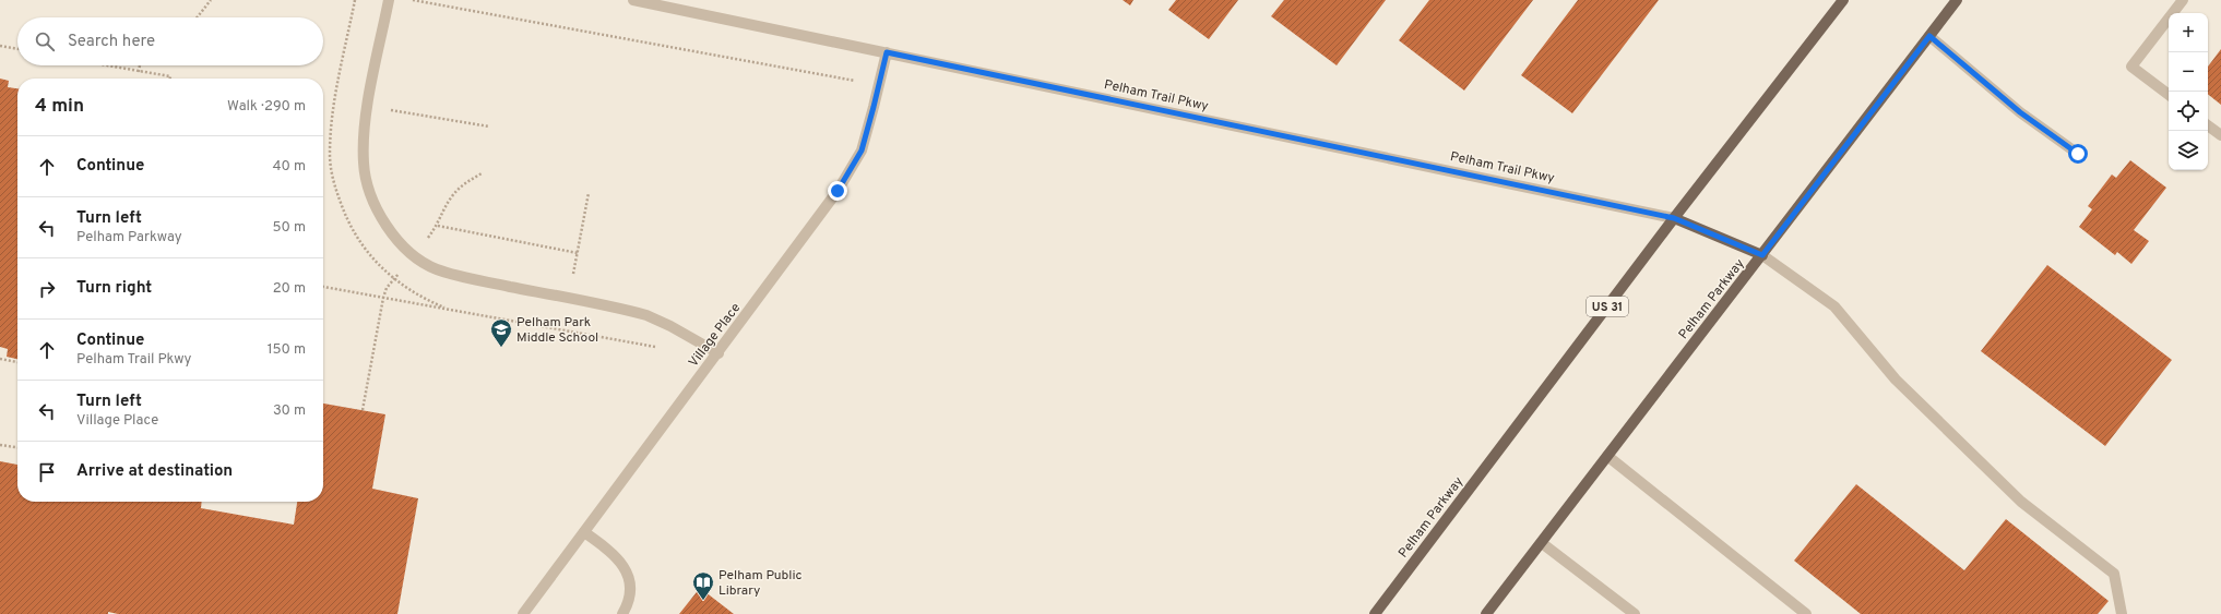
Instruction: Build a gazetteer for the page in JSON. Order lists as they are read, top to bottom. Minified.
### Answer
{"streets":{"main road":["Pelham Parkway","US 31"],"street":["Pelham Trail Pkwy","Village Place"]},"crossings":[["Pelham Trail Pkwy","Pelham Parkway"],["Pelham Trail Pkwy","Village Place"]],"places":{"school or university":["Pelham Park Middle School"],"library":["Pelham Public Library"]},"page":{"map_buttons":["+","−"],"search":"Search here","heading":["4 min","Walk · 290 m"],"list":[["Continue","40 m"],["Turn left","Pelham Parkway","50 m"],["Turn right","20 m"],["Continue","Pelham Trail Pkwy","150 m"],["Turn left","Village Place","30 m"],"Arrive at destination"]}}
